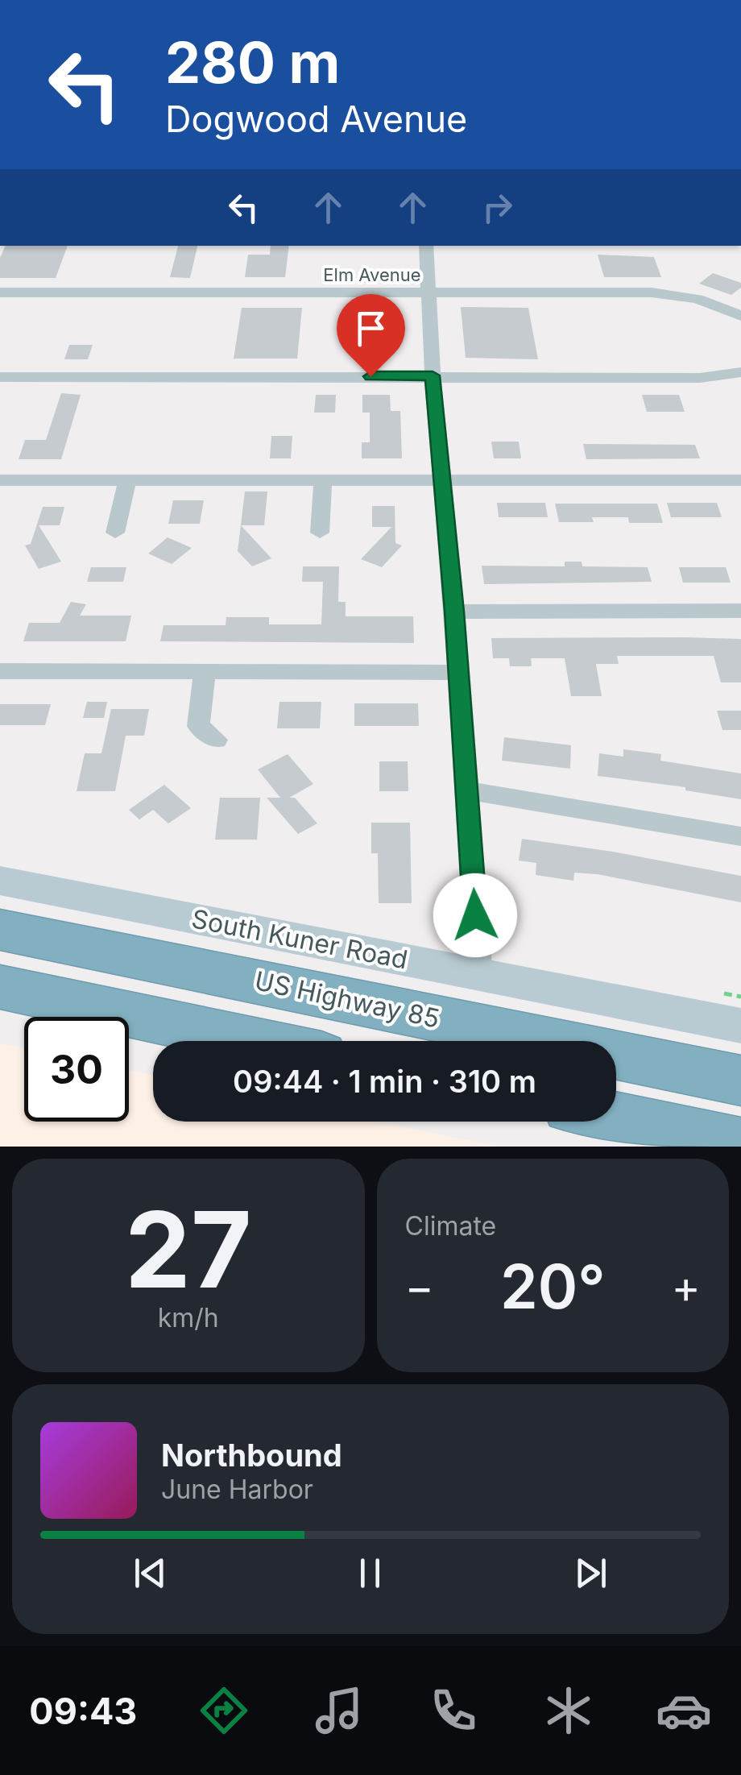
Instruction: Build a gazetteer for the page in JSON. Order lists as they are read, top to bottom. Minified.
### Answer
{"streets":{"highway":["US Highway 85"],"street":["Elm Avenue","South Kuner Road"]},"page":{"turn":["280 m","Dogwood Avenue"],"limit":"30","trip":"09:44 · 1 min · 310 m","tile":[["27","km/h"],"Climate"],"heat":["−","20°","+"],"song":["Northbound","June Harbor"],"tabs":"09:43"}}
